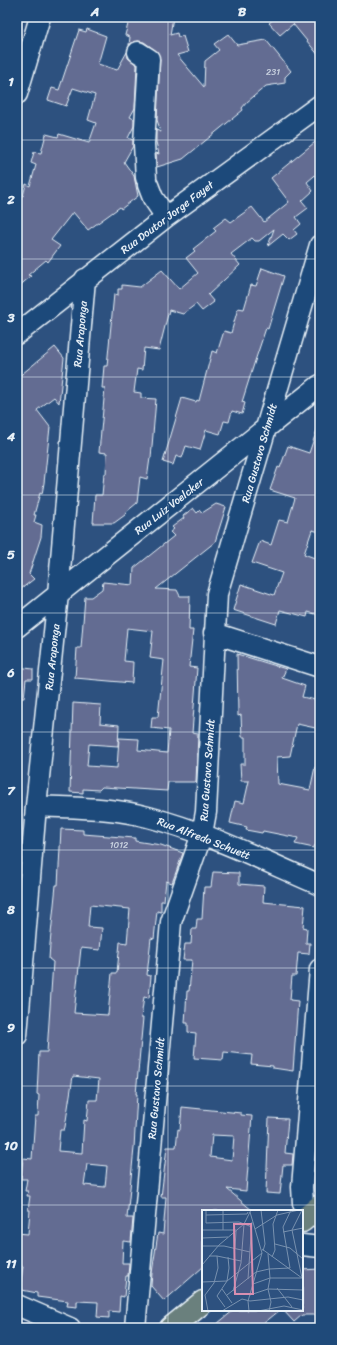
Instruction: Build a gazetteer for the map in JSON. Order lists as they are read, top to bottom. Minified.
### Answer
{"streets":{"street":["Rua Doutor Jorge Fayet","Rua Araponga","Rua Gustavo Schmidt","Rua Luiz Voelcker","Rua Alfredo Schuett"]},"crossings":[["Rua Doutor Jorge Fayet","Rua Araponga"],["Rua Araponga","Rua Luiz Voelcker"],["Rua Araponga","Rua Alfredo Schuett"],["Rua Gustavo Schmidt","Rua Luiz Voelcker"],["Rua Gustavo Schmidt","Rua Alfredo Schuett"]],"house_numbers":["231","1012"],"grid":{"columns":["A","B"],"rows":["1","2","3","4","5","6","7","8","9","10","11"]}}
